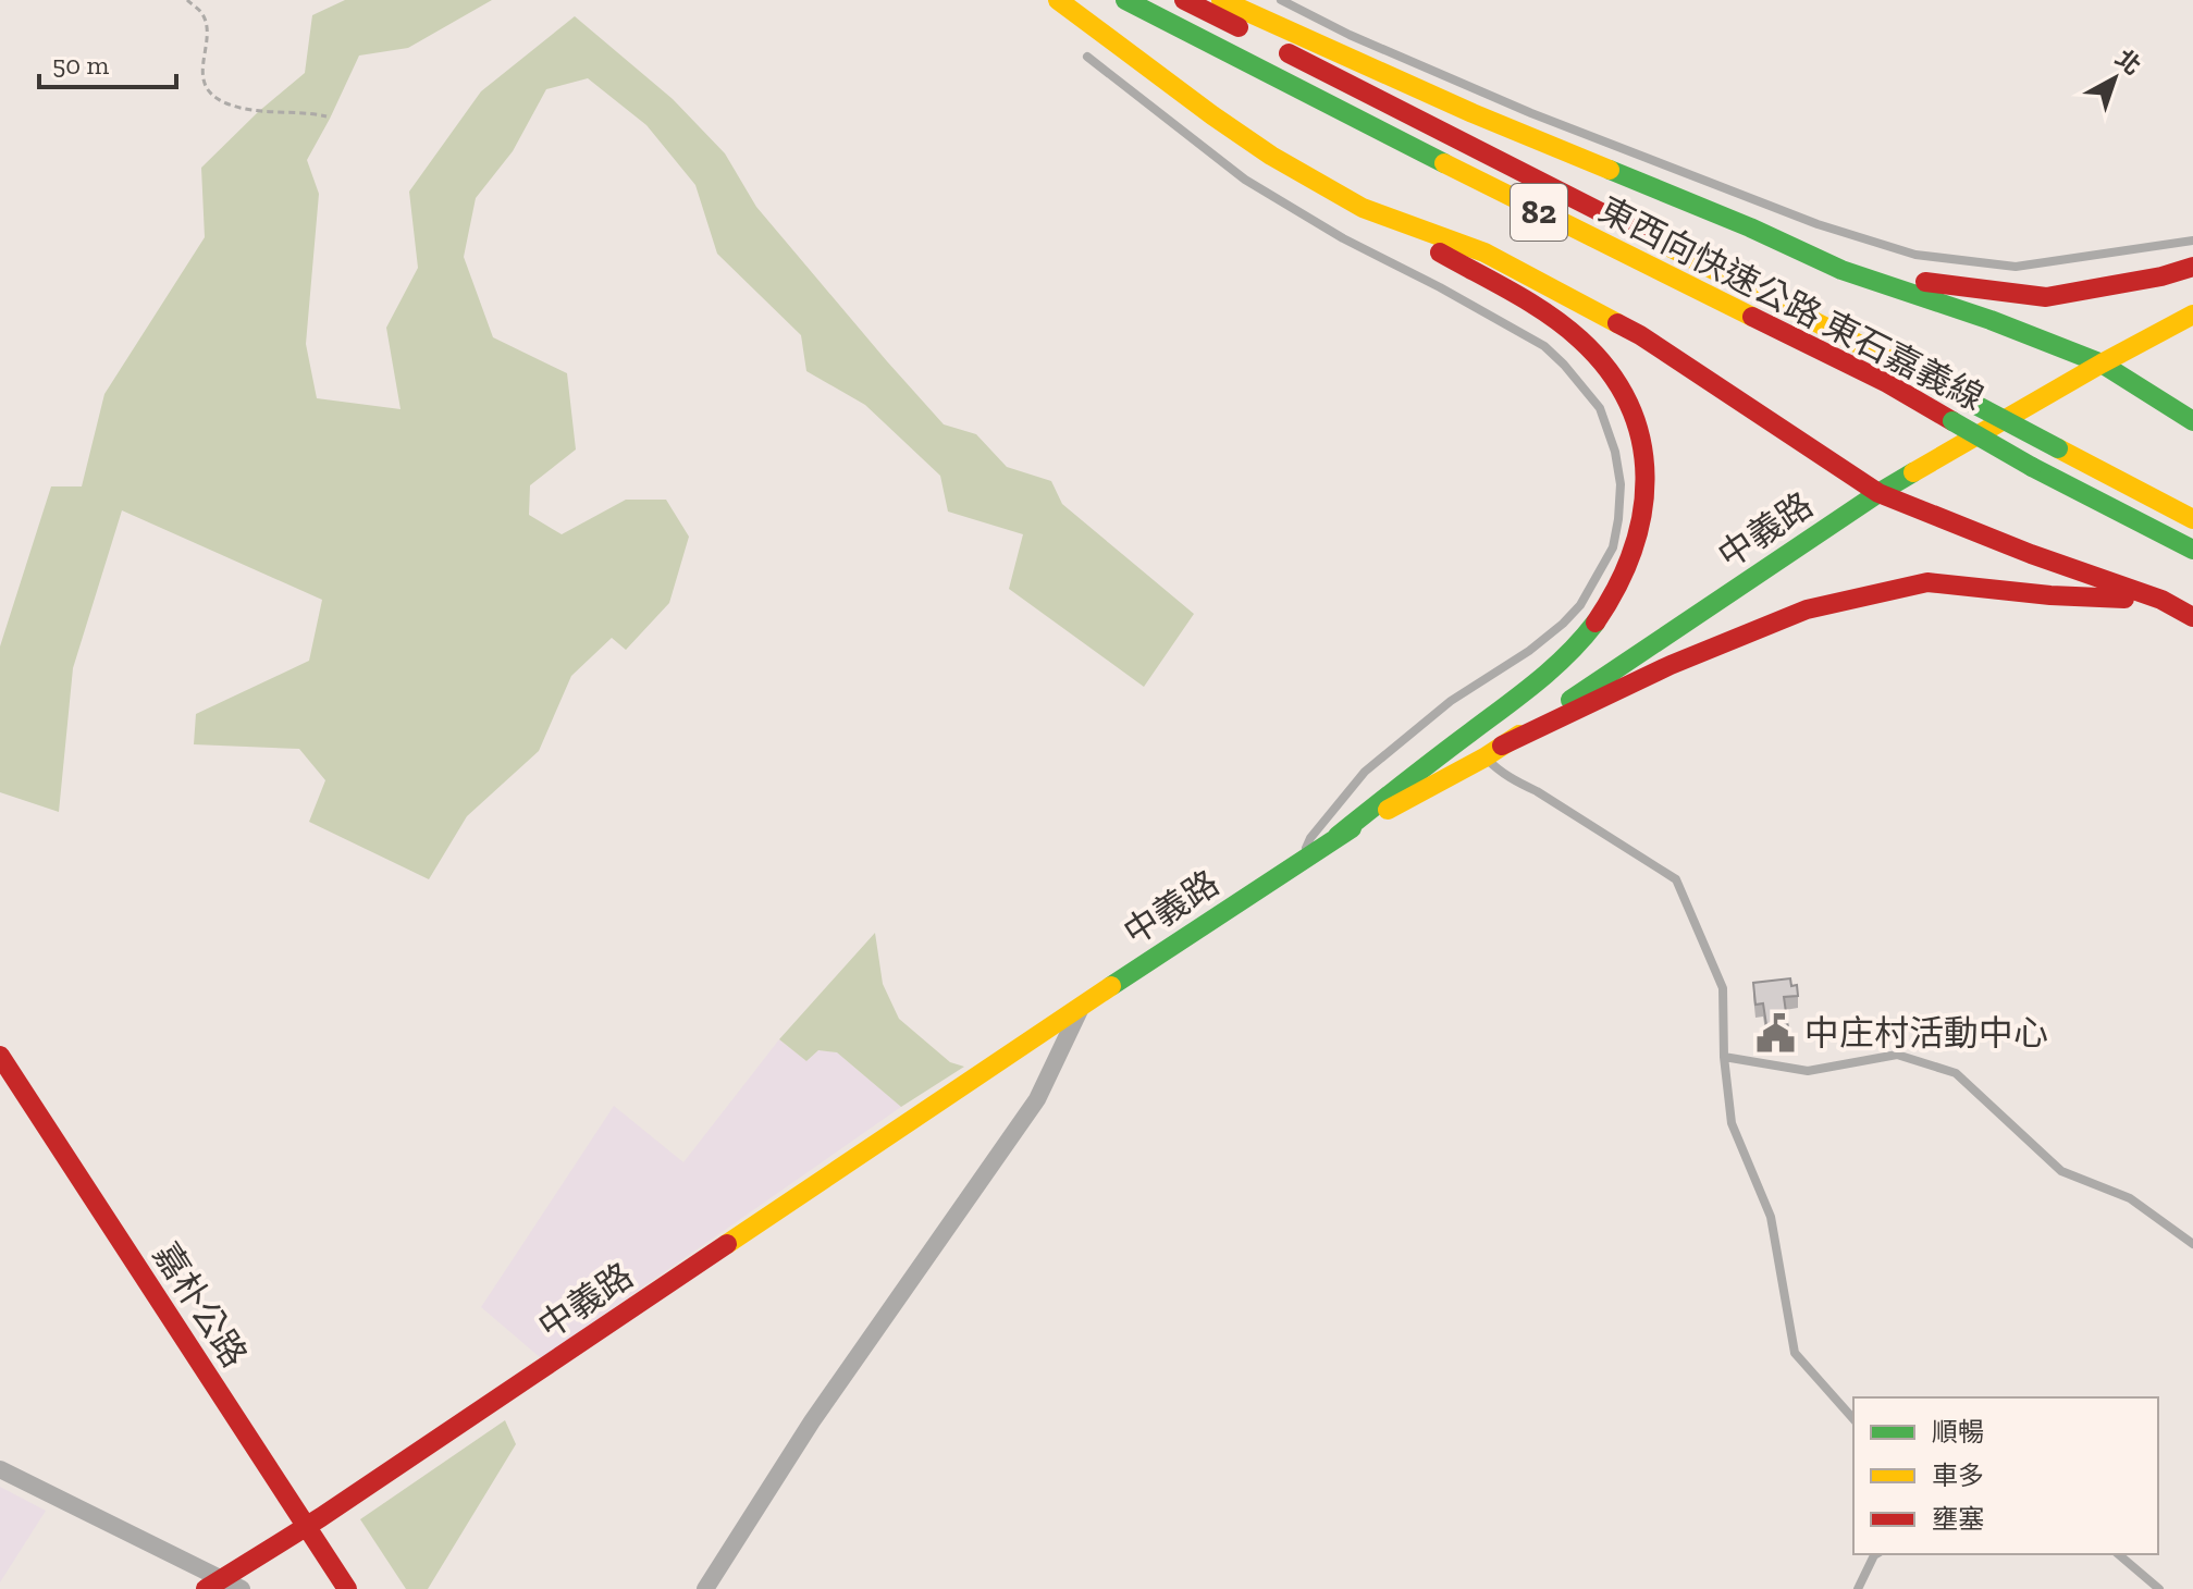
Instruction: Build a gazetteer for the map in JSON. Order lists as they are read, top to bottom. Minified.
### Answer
{"streets":{"main road":["82","東西向快速公路 東石嘉義線","中義路","嘉朴公路"]},"crossings":[["中義路","嘉朴公路"]],"places":{"public building":["中庄村活動中心"]},"legend":["順暢","車多","壅塞"],"scale_bar":"50 m","north":"top right"}
